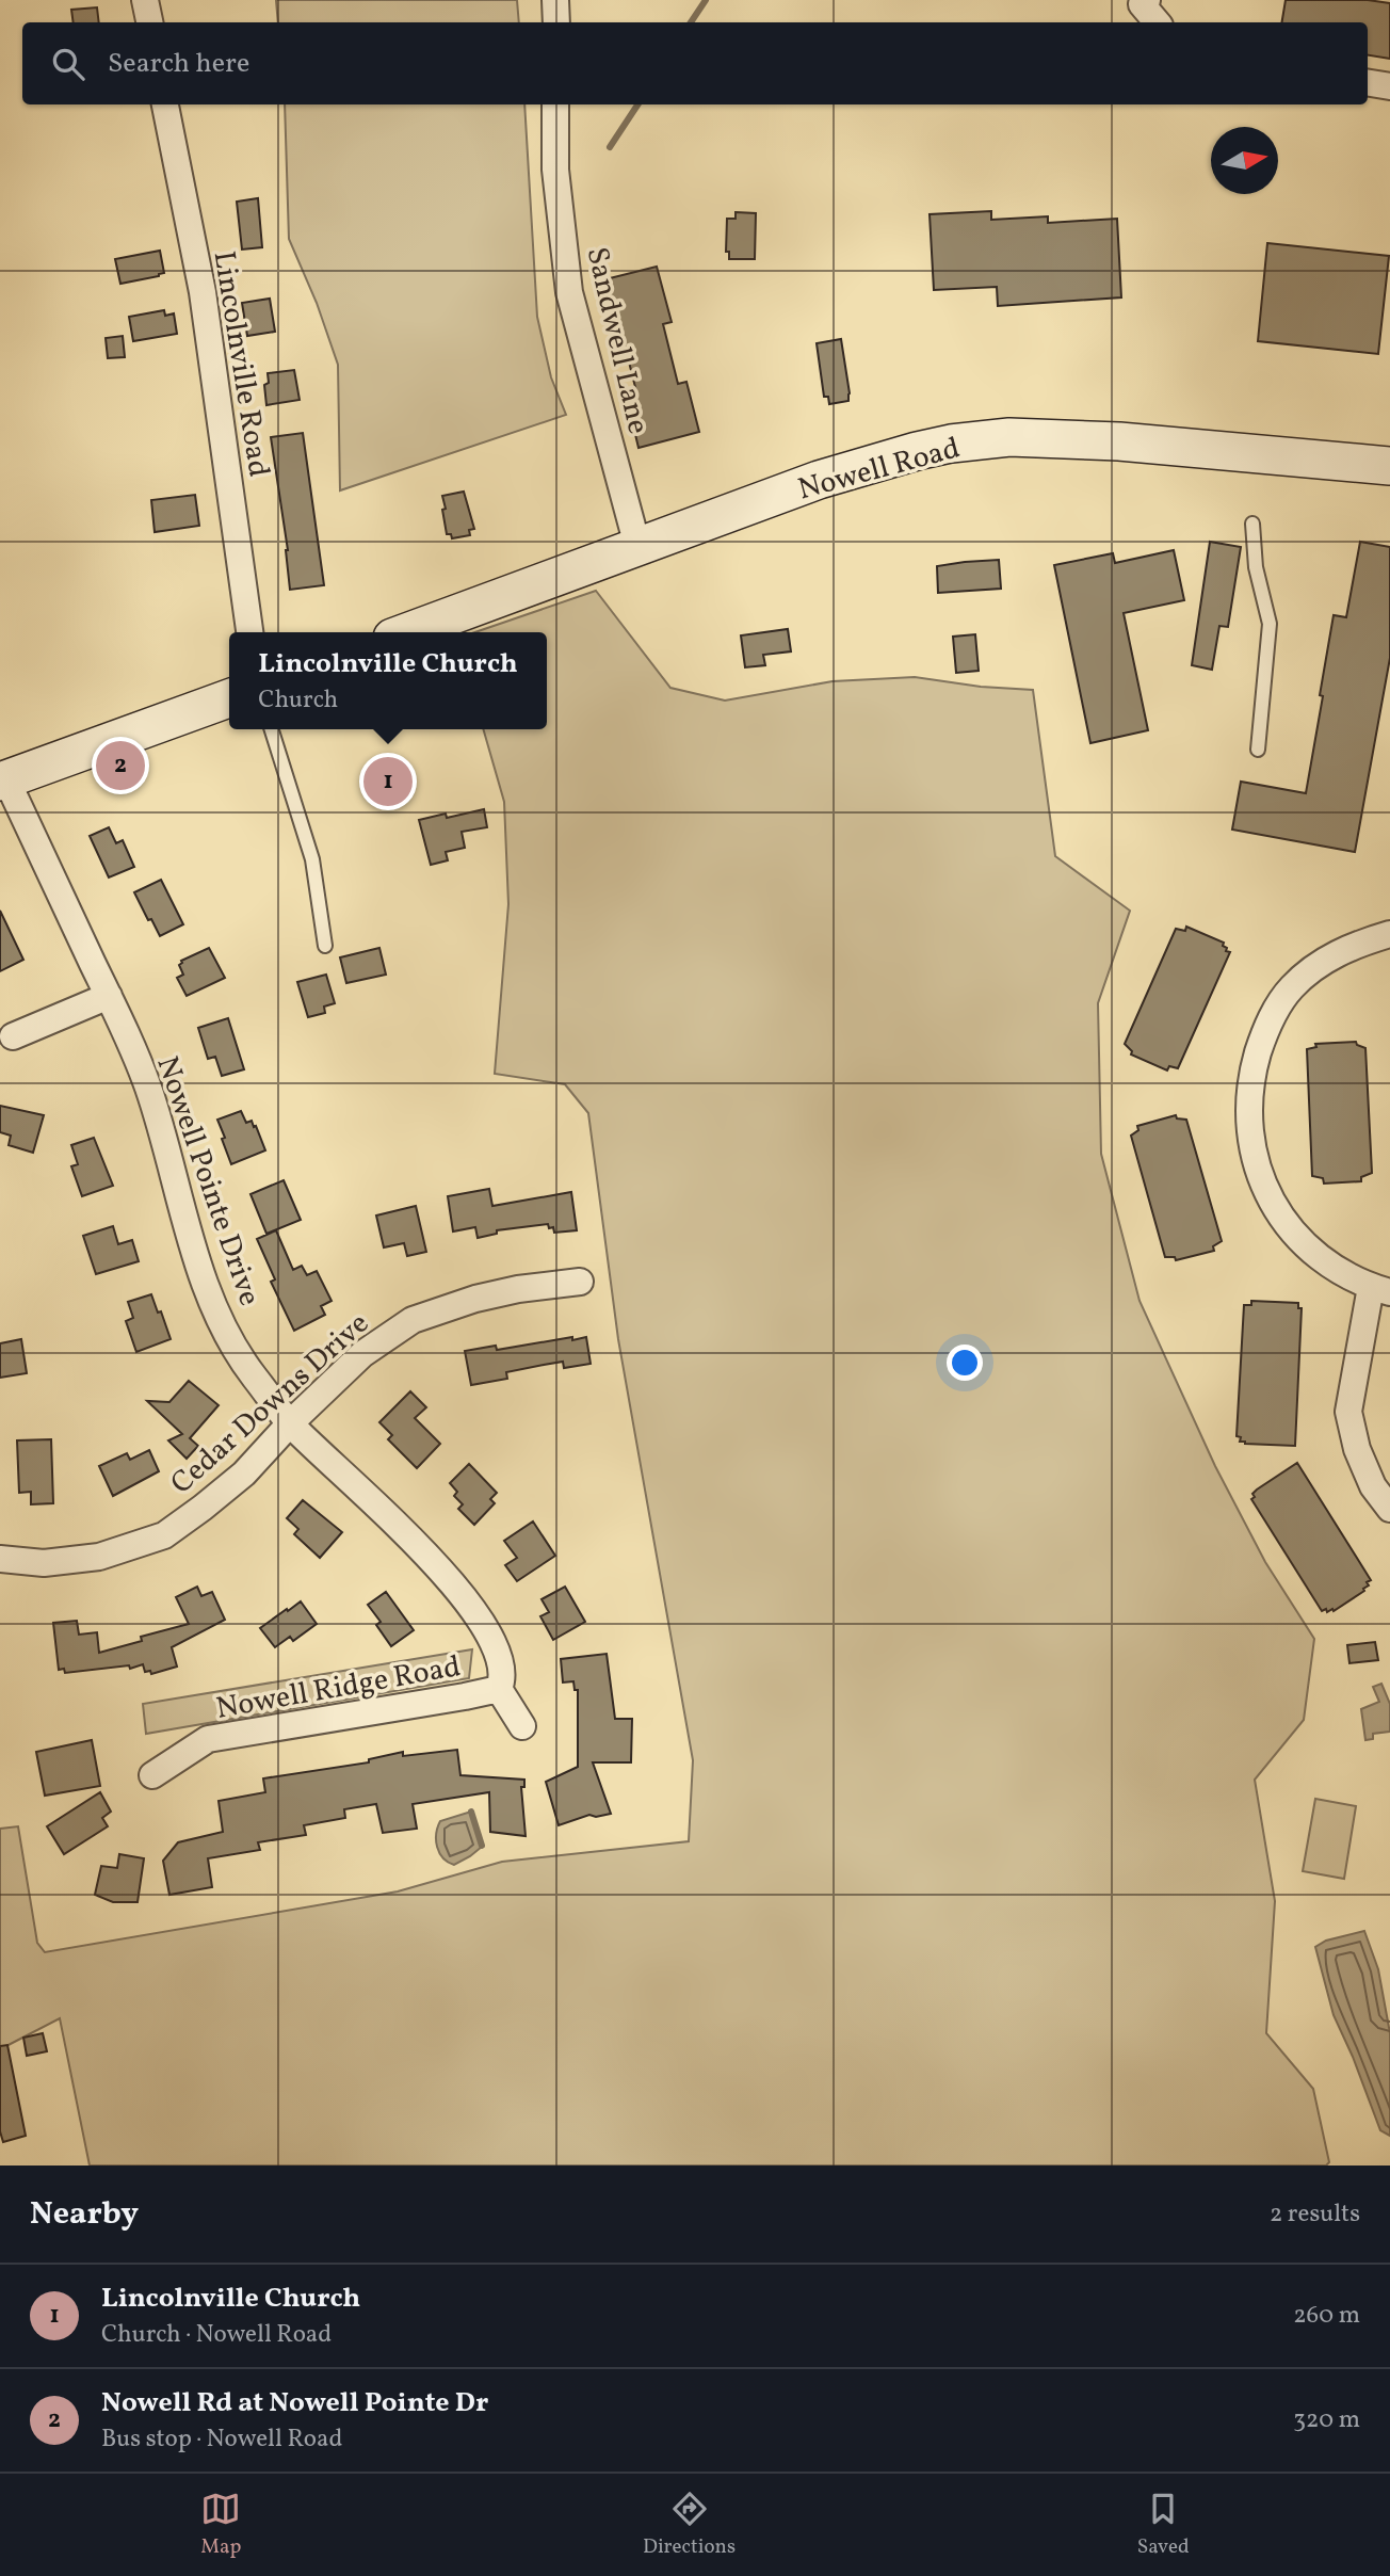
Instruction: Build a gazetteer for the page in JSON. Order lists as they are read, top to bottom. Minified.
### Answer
{"streets":{"street":["Sandwell Lane","Lincolnville Road","Nowell Road","Nowell Pointe Drive","Cedar Downs Drive","Nowell Ridge Road"]},"crossings":[["Sandwell Lane","Nowell Road"],["Nowell Pointe Drive","Cedar Downs Drive"],["Nowell Pointe Drive","Nowell Ridge Road"]],"north":"right","page":{"search":"Search here","popup":["Lincolnville Church","Church"],"pins":["2","1"],"heading":["Nearby","2 results"],"list":[{"mark":"1","name":"Lincolnville Church","note":"Church · Nowell Road","value":"260 m"},{"mark":"2","name":"Nowell Rd at Nowell Pointe Dr","note":"Bus stop · Nowell Road","value":"320 m"}],"nav":["Map","Directions","Saved"]}}
